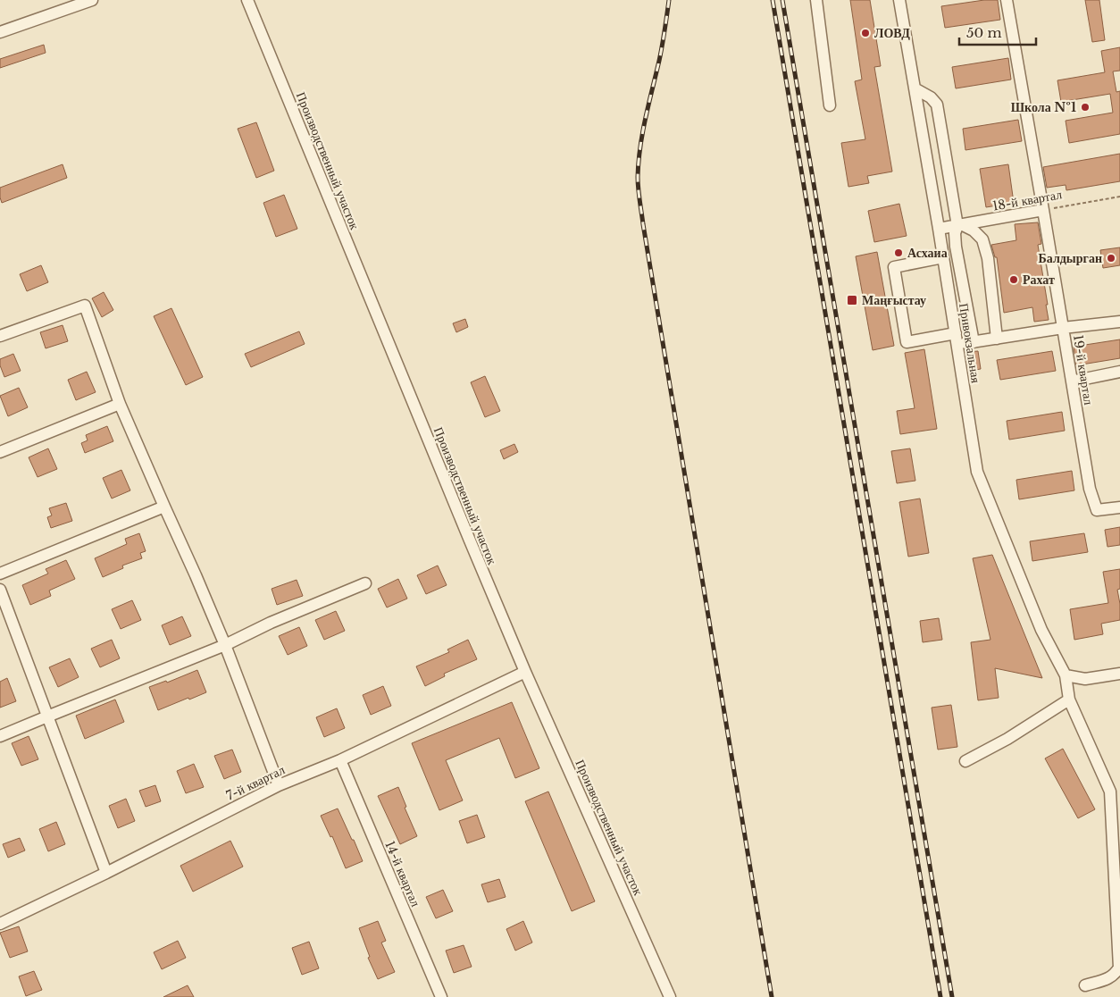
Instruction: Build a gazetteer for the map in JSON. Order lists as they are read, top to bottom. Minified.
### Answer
{"streets":{"street":["Производственный участок","18-й квартал","Привокзальная","19-й квартал","7-й квартал","14-й квартал"]},"crossings":[["Производственный участок","7-й квартал"],["18-й квартал","Привокзальная"],["18-й квартал","19-й квартал"],["7-й квартал","14-й квартал"]],"places":{"other":["ЛОВД","Школа №1","Асхаиа","Балдырган","Рахат"],"transit":["Маңғыстау"]},"scale_bar":"50 m"}
